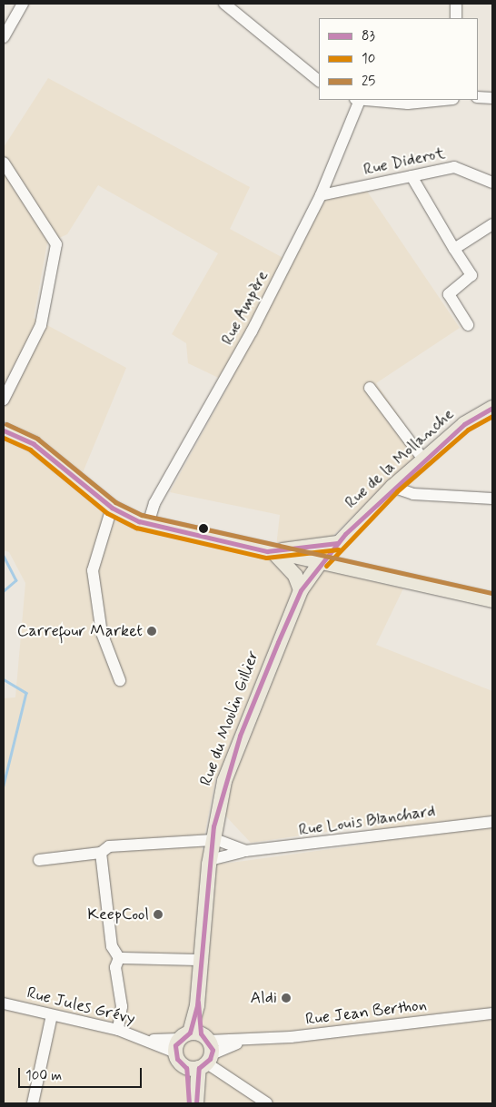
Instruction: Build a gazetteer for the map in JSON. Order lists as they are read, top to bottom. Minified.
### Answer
{"streets":{"main road":["Rue de la Mollanche","Rue du Moulin Gillier"],"street":["Rue Diderot","Rue Ampère","Rue Louis Blanchard","Rue Jules Grévy","Rue Jean Berthon"]},"crossings":[["Rue Diderot","Rue Ampère"],["Rue de la Mollanche","Rue du Moulin Gillier"],["Rue du Moulin Gillier","Rue Louis Blanchard"],["Rue du Moulin Gillier","Rue Jules Grévy"],["Rue du Moulin Gillier","Rue Jean Berthon"],["Rue Jules Grévy","Rue Jean Berthon"]],"places":["Carrefour Market","KeepCool","Aldi"],"lines":["transit line 83","transit line 10","transit line 25"],"legend":["83","10","25"],"scale_bar":"100 m"}
